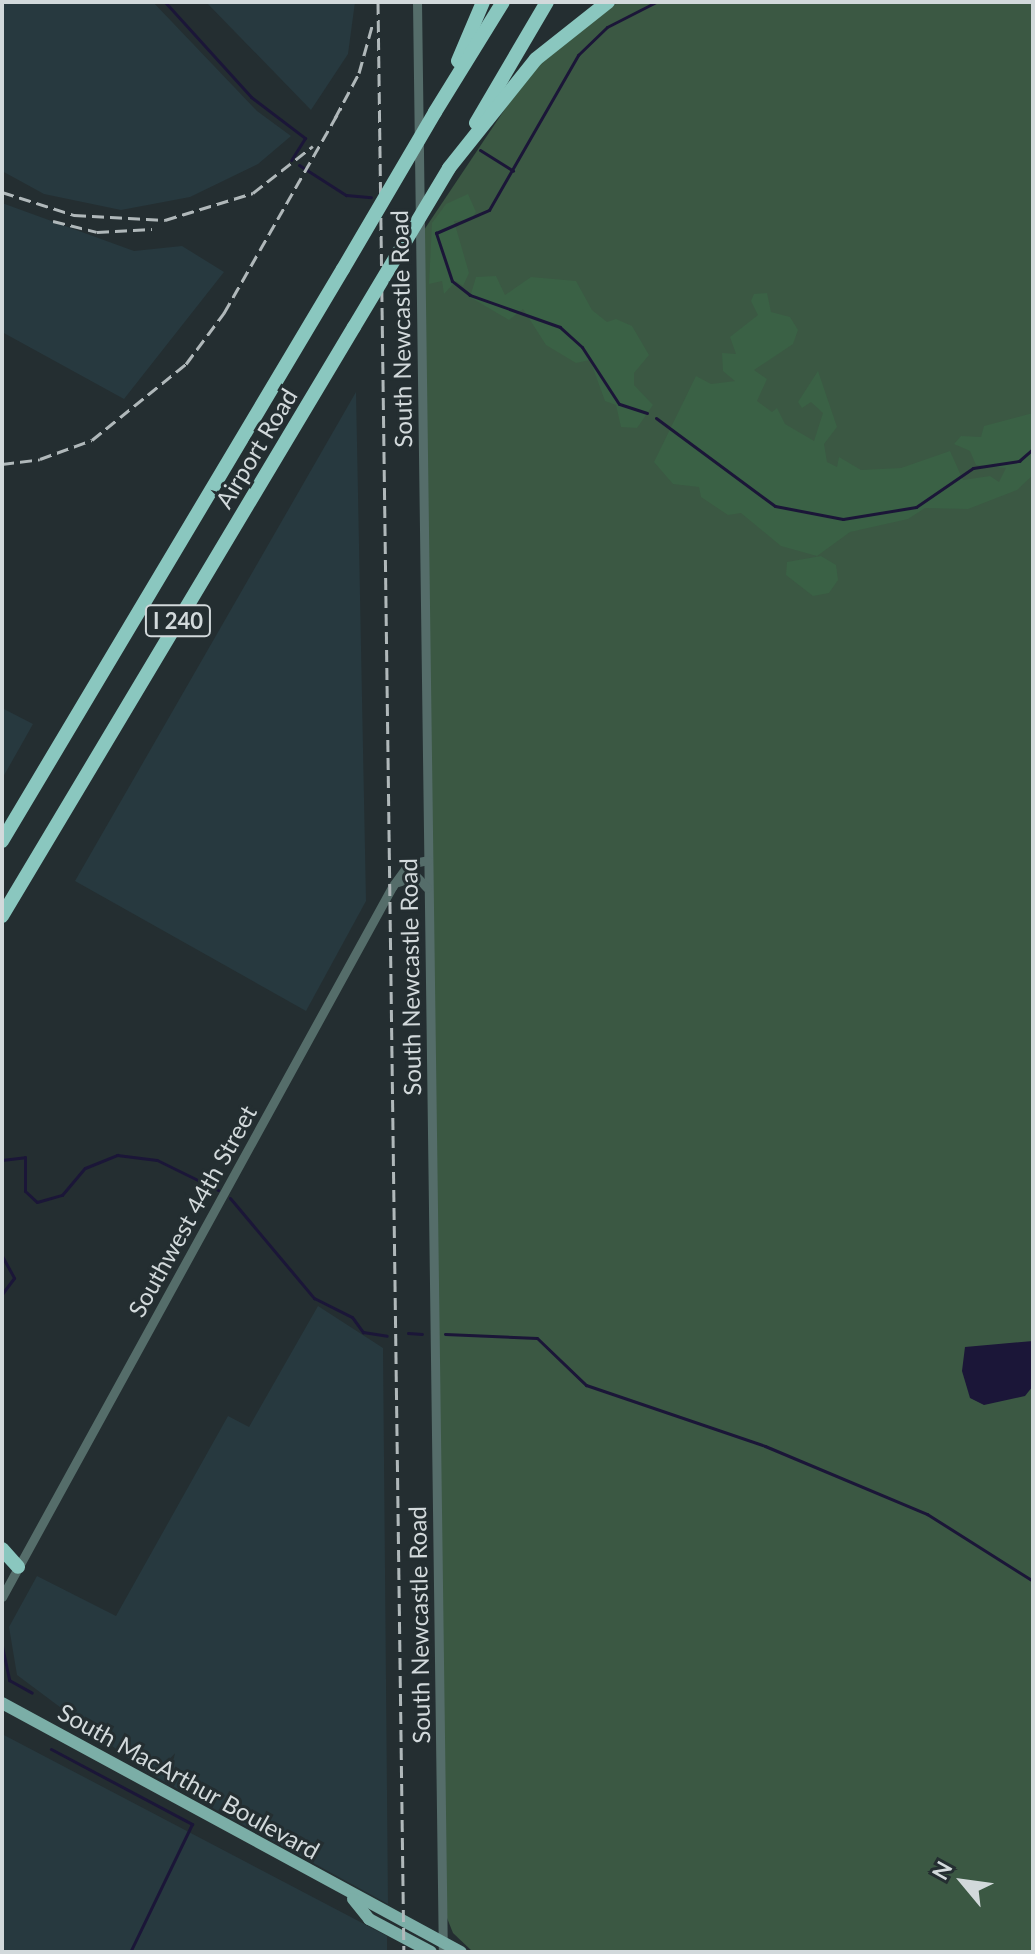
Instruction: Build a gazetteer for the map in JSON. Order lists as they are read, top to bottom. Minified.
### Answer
{"streets":{"highway":["Airport Road","I 240"],"main road":["South MacArthur Boulevard"],"street":["South Newcastle Road","Southwest 44th Street"]},"crossings":[["South Newcastle Road","Southwest 44th Street"],["South Newcastle Road","South MacArthur Boulevard"]],"north":"top left"}
